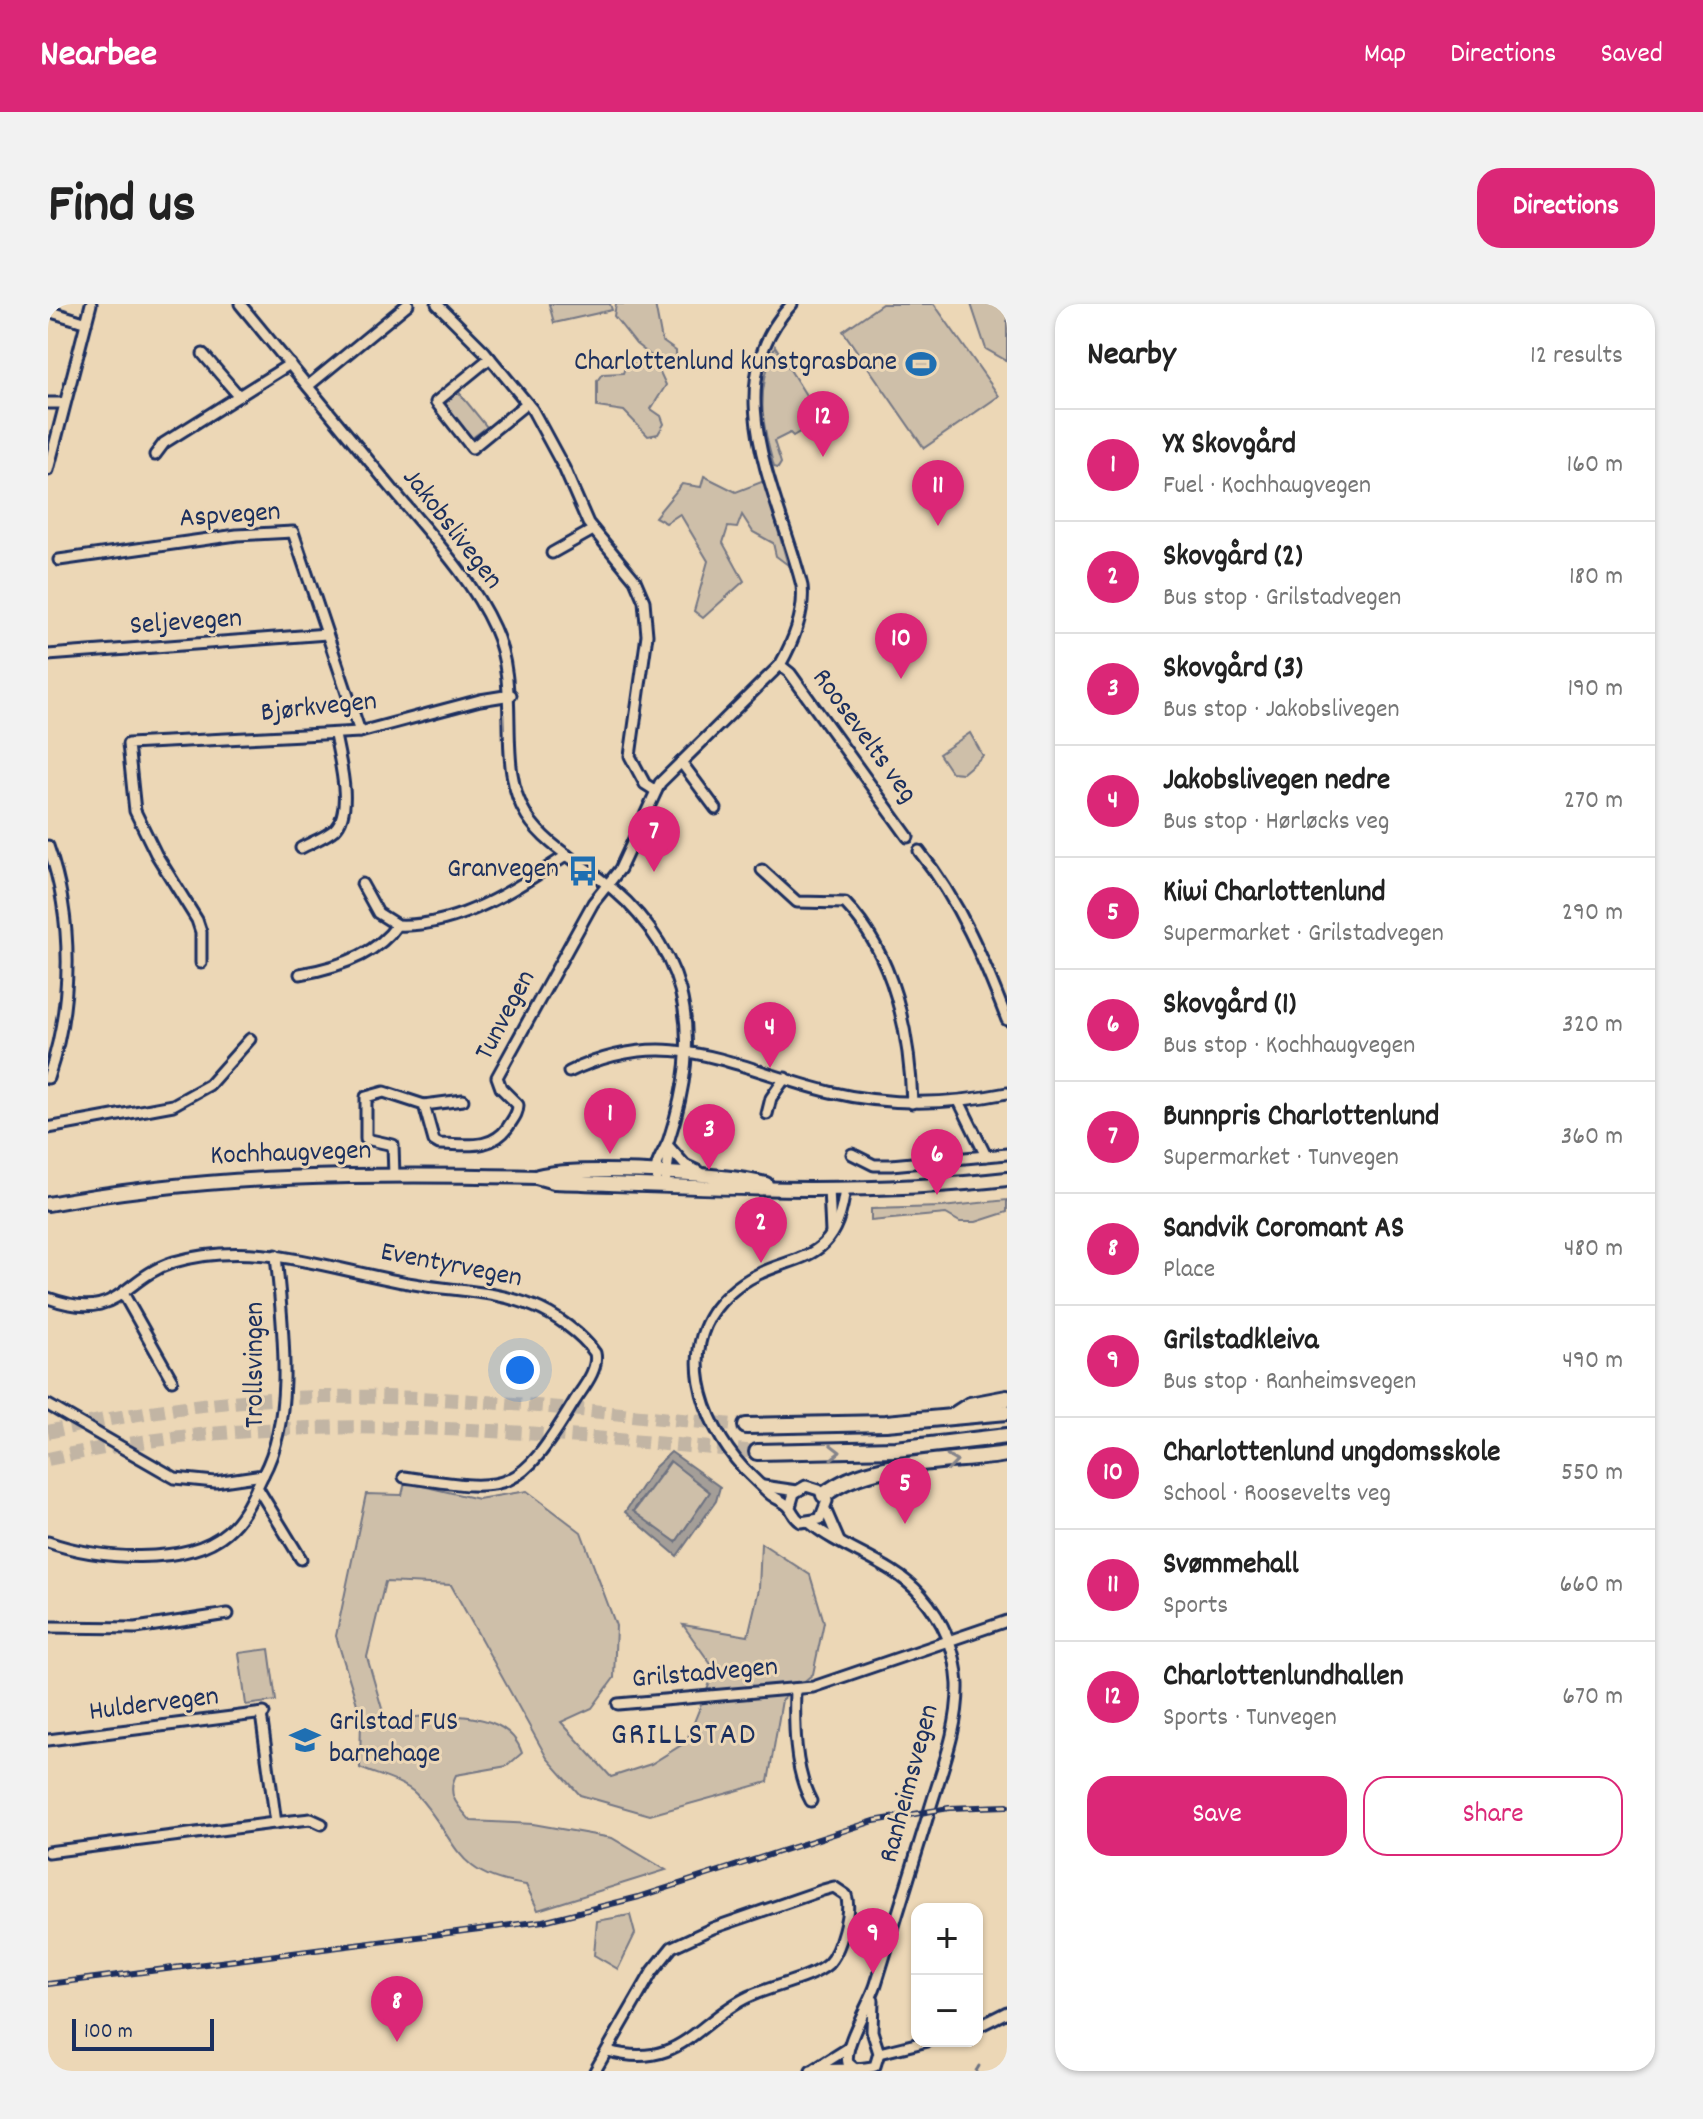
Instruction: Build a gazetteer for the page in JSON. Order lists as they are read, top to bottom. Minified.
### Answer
{"streets":{"main road":["Kochhaugvegen"],"street":["Aspvegen","Jakobslivegen","Seljevegen","Bjørkvegen","Roosevelts veg","Tunvegen","Eventyrvegen","Trollsvingen","Grilstadvegen","Huldervegen","Ranheimsvegen"]},"crossings":[["Aspvegen","Seljevegen"],["Aspvegen","Bjørkvegen"],["Jakobslivegen","Bjørkvegen"],["Jakobslivegen","Tunvegen"],["Jakobslivegen","Kochhaugvegen"],["Roosevelts veg","Tunvegen"],["Eventyrvegen","Trollsvingen"],["Grilstadvegen","Ranheimsvegen"]],"districts":["GRILLSTAD"],"places":{"sports":["Charlottenlund kunstgrasbane"],"bus stop":["Granvegen"],"school or university":["Grilstad FUS barnehage"]},"scale_bar":"100 m","page":{"header":"Nearbee","nav":["Map","Directions","Saved"],"title":"Find us","buttons":["Directions",["Save","Share"]],"heading":["Nearby","12 results"],"pins":["12","11","10","7","4","1","3","6","2","5","9","8"],"list":[{"mark":"1","name":"YX Skovgård","note":"Fuel · Kochhaugvegen","value":"160 m"},{"mark":"2","name":"Skovgård (2)","note":"Bus stop · Grilstadvegen","value":"180 m"},{"mark":"3","name":"Skovgård (3)","note":"Bus stop · Jakobslivegen","value":"190 m"},{"mark":"4","name":"Jakobslivegen nedre","note":"Bus stop · Hørløcks veg","value":"270 m"},{"mark":"5","name":"Kiwi Charlottenlund","note":"Supermarket · Grilstadvegen","value":"290 m"},{"mark":"6","name":"Skovgård (1)","note":"Bus stop · Kochhaugvegen","value":"320 m"},{"mark":"7","name":"Bunnpris Charlottenlund","note":"Supermarket · Tunvegen","value":"360 m"},{"mark":"8","name":"Sandvik Coromant AS","note":"Place","value":"480 m"},{"mark":"9","name":"Grilstadkleiva","note":"Bus stop · Ranheimsvegen","value":"490 m"},{"mark":"10","name":"Charlottenlund ungdomsskole","note":"School · Roosevelts veg","value":"550 m"},{"mark":"11","name":"Svømmehall","note":"Sports","value":"660 m"},{"mark":"12","name":"Charlottenlundhallen","note":"Sports · Tunvegen","value":"670 m"}],"map_buttons":["+","−"],"scale":"100 m"}}
